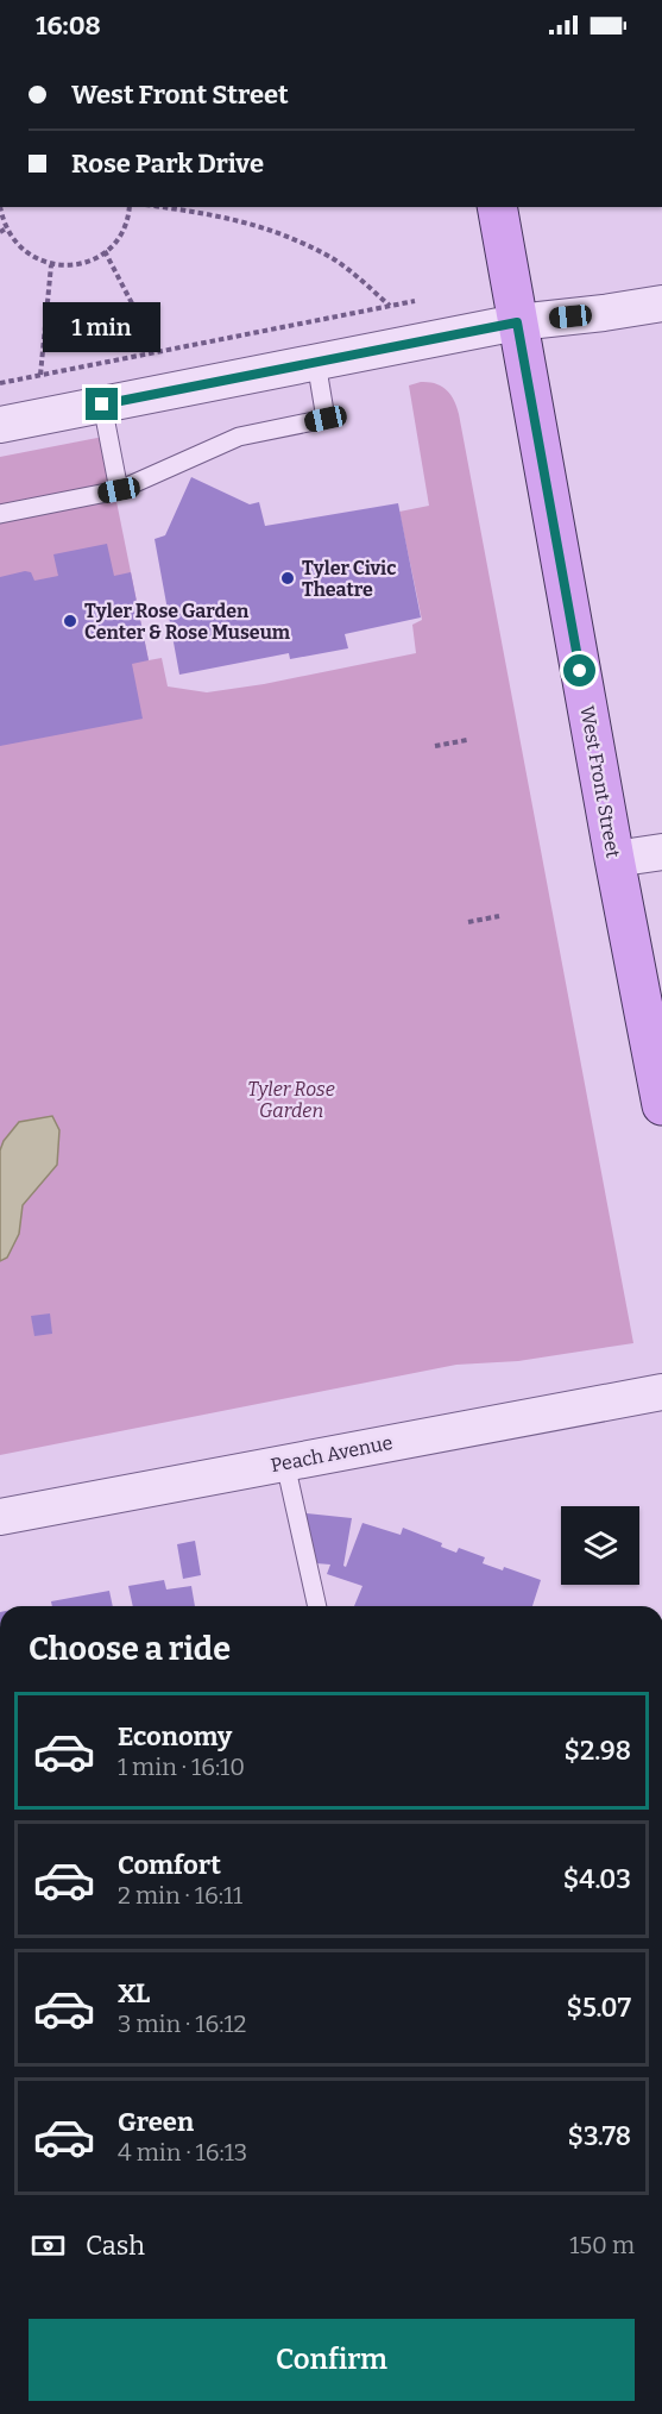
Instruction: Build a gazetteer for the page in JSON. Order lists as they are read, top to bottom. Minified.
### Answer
{"streets":{"main road":["West Front Street"],"street":["Peach Avenue"]},"parks":["Tyler Rose Garden"],"places":["Tyler Civic Theatre","Tyler Rose Garden Center & Rose Museum"],"page":{"status":"16:08","banner":["West Front Street","Rose Park Drive"],"bubble":"1 min","heading":"Choose a ride","list":[{"name":"Economy","note":"1 min · 16:10","value":"$2.98"},{"name":"Comfort","note":"2 min · 16:11","value":"$4.03"},{"name":"XL","note":"3 min · 16:12","value":"$5.07"},{"name":"Green","note":"4 min · 16:13","value":"$3.78"}],"pay":["Cash","150 m"],"buttons":"Confirm"}}
